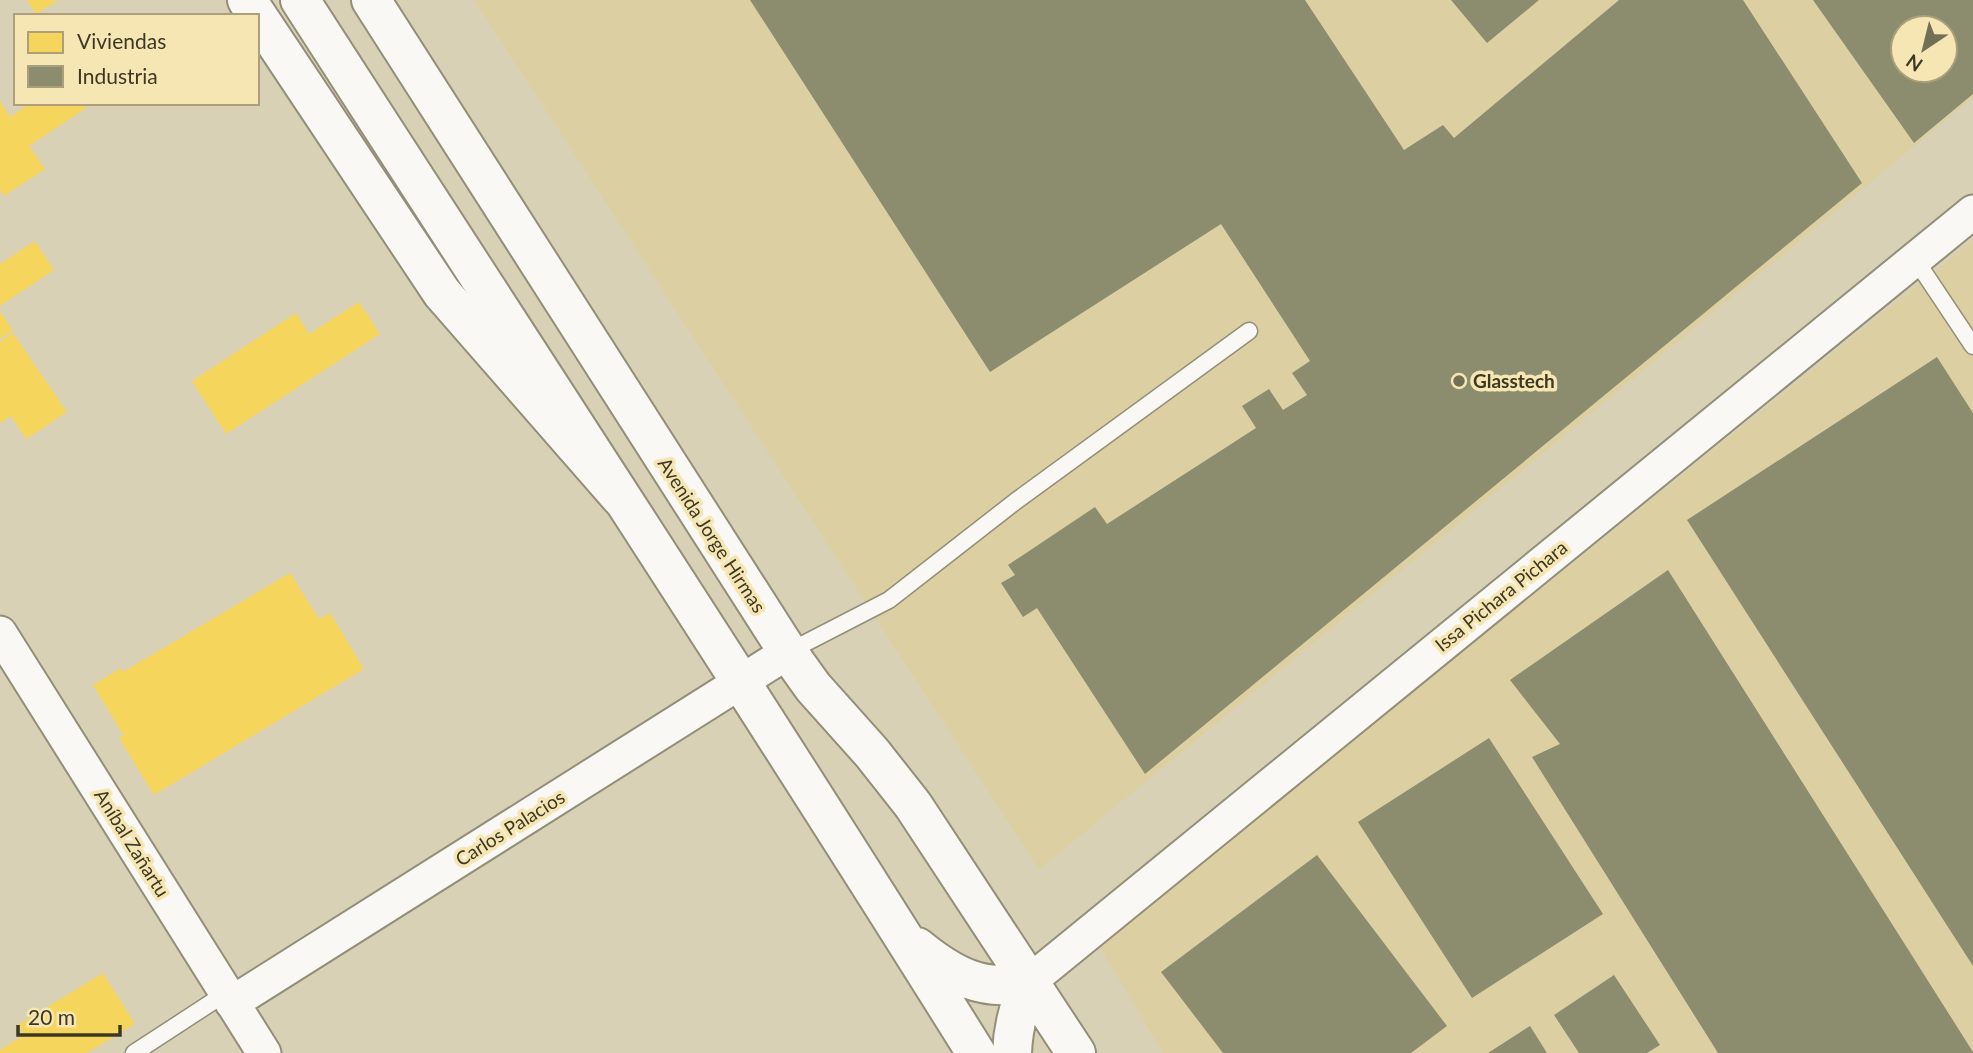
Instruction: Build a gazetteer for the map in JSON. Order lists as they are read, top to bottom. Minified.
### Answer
{"streets":{"street":["Avenida Jorge Hirmas","Issa Pichara Pichara","Carlos Palacios","Aníbal Zañartu"]},"crossings":[["Avenida Jorge Hirmas","Issa Pichara Pichara"],["Avenida Jorge Hirmas","Carlos Palacios"],["Carlos Palacios","Aníbal Zañartu"]],"places":["Glasstech"],"legend":["Viviendas","Industria"],"scale_bar":"20 m","north":"bottom left"}
